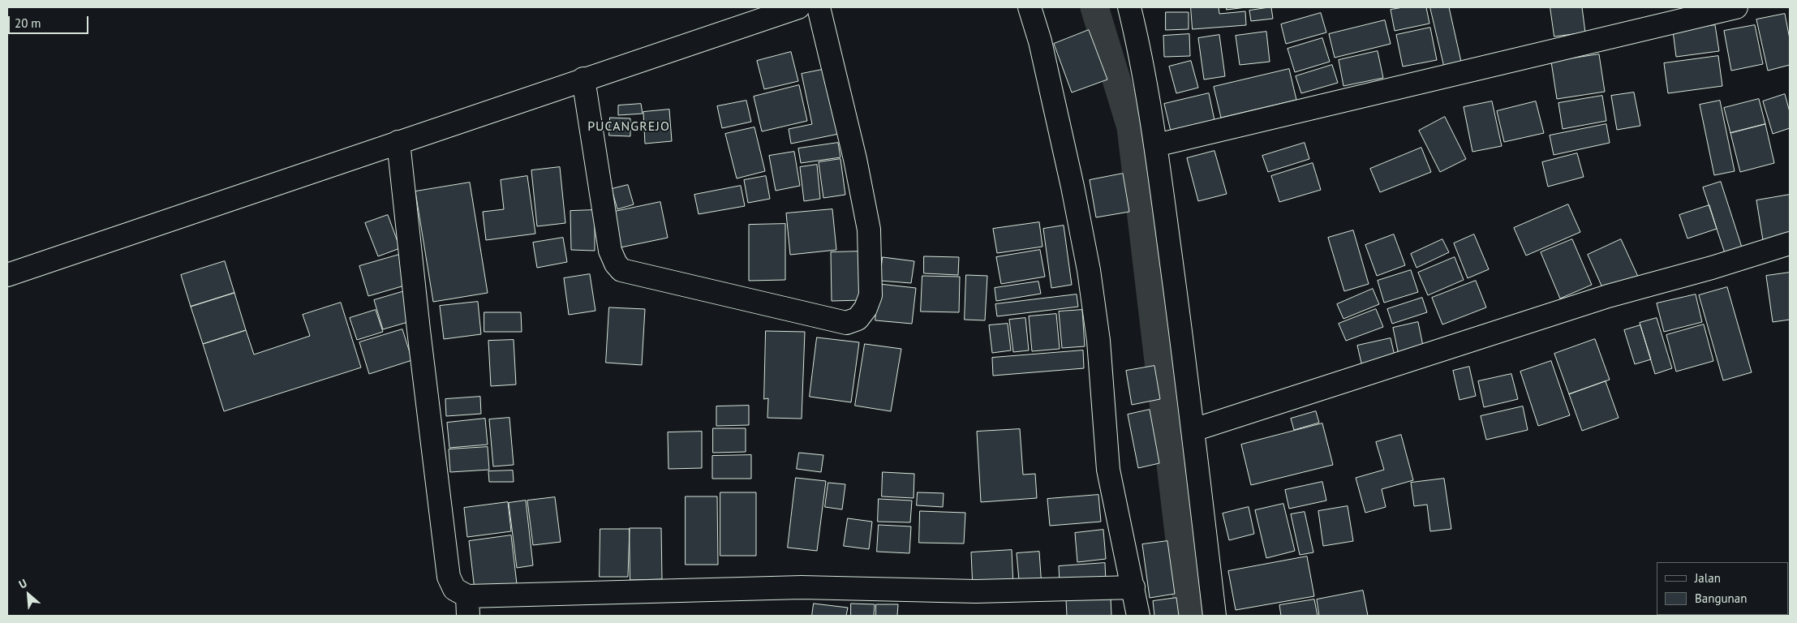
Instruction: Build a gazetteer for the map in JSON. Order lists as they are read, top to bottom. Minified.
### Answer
{"districts":["PUCANGREJO"],"legend":["Jalan","Bangunan"],"scale_bar":"20 m","north":"top left"}
